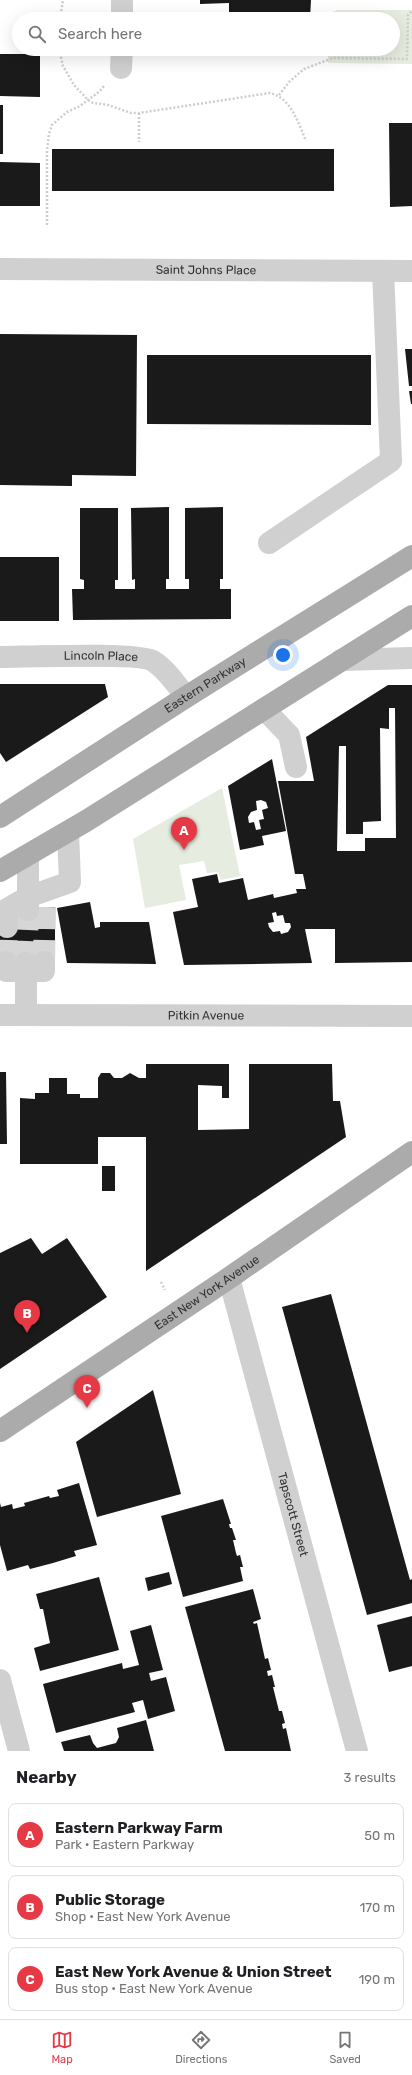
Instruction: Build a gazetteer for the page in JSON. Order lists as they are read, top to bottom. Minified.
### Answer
{"streets":{"main road":["Eastern Parkway","East New York Avenue"],"street":["Saint Johns Place","Lincoln Place","Pitkin Avenue","Tapscott Street"]},"crossings":[["Lincoln Place","Eastern Parkway"],["East New York Avenue","Tapscott Street"]],"page":{"search":"Search here","pins":["A","B","C"],"heading":["Nearby","3 results"],"list":[{"mark":"A","name":"Eastern Parkway Farm","note":"Park · Eastern Parkway","value":"50 m"},{"mark":"B","name":"Public Storage","note":"Shop · East New York Avenue","value":"170 m"},{"mark":"C","name":"East New York Avenue & Union Street","note":"Bus stop · East New York Avenue","value":"190 m"}],"nav":["Map","Directions","Saved"]}}
